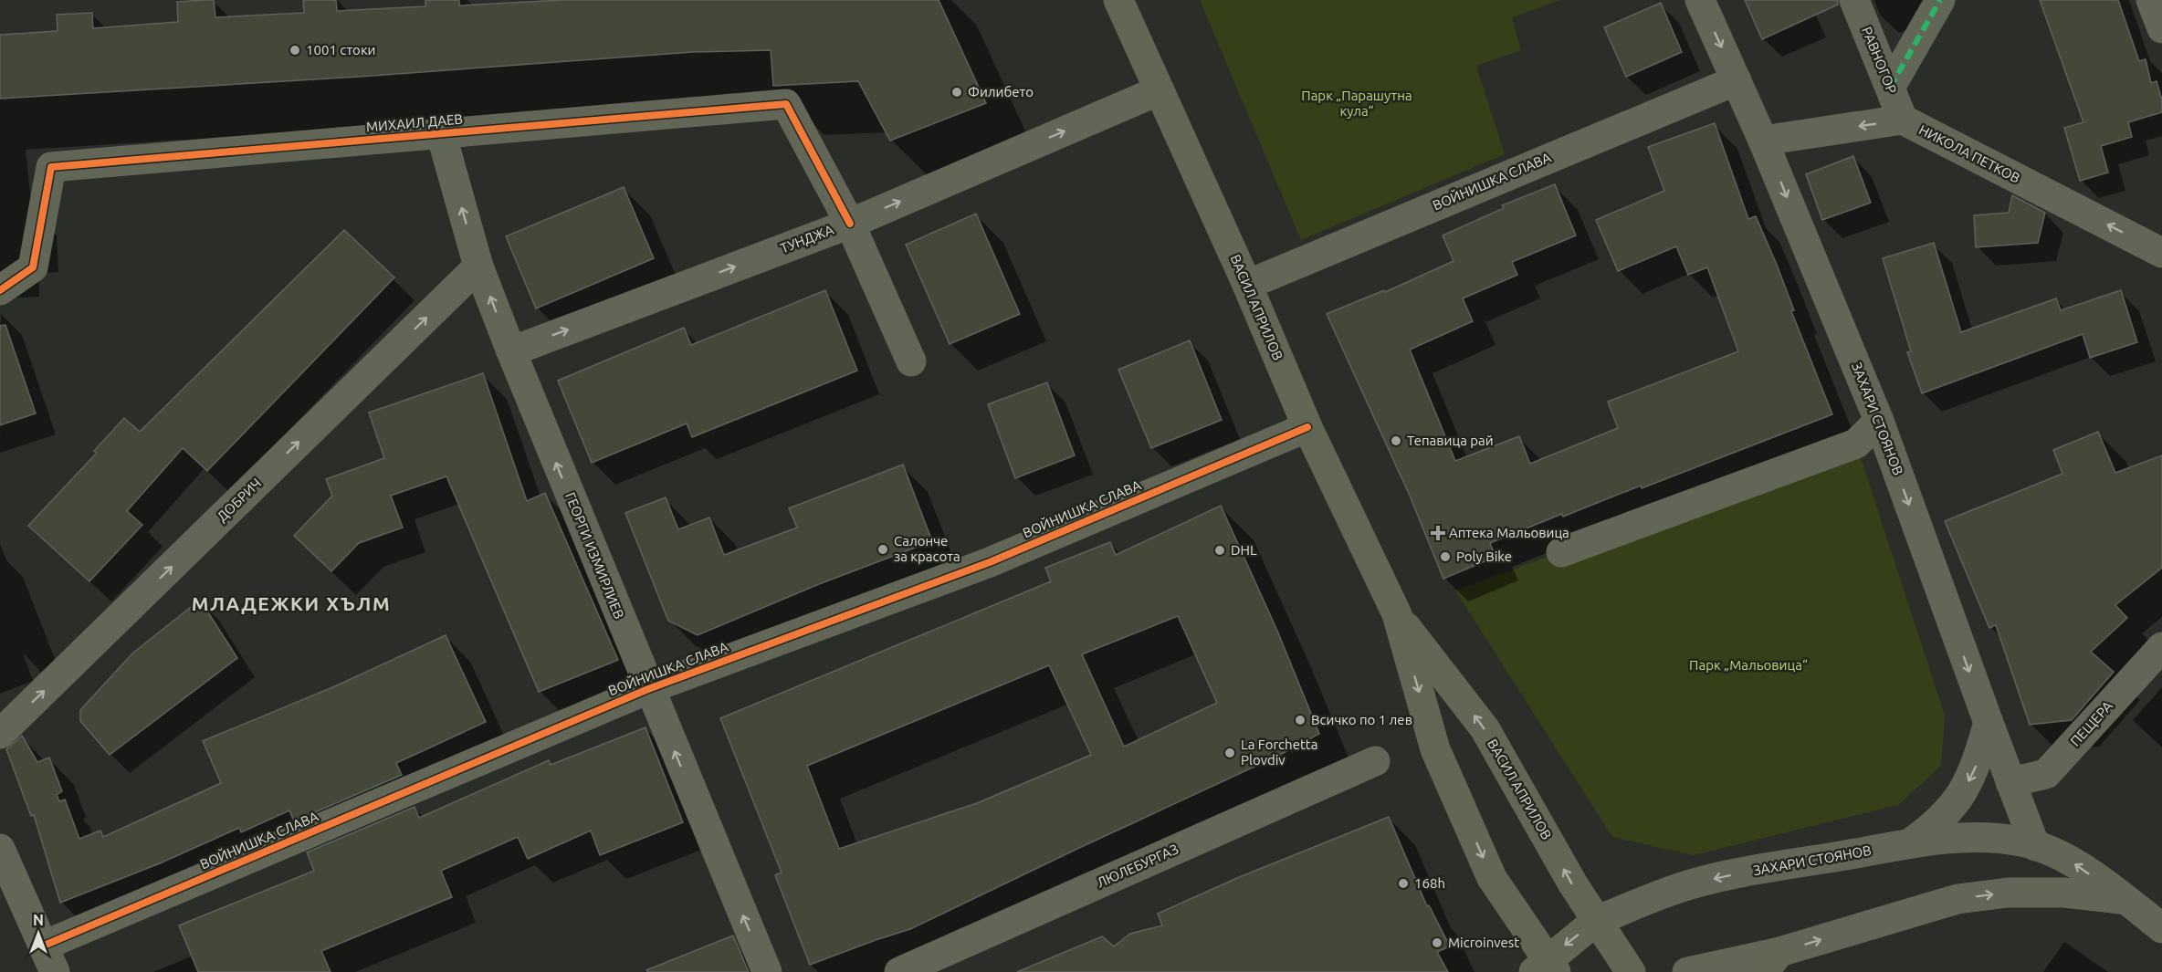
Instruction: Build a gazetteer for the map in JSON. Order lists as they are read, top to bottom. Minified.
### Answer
{"streets":{"main road":["ВАСИЛ АПРИЛОВ"],"street":["РАВНОГОР","МИХАИЛ ДАЕВ","НИКОЛА ПЕТКОВ","ВОЙНИШКА СЛАВА","ТУНДЖА","ЗАХАРИ СТОЯНОВ","ДОБРИЧ","ГЕОРГИ ИЗМИРЛИЕВ","ПЕЩЕРА","ЛЮЛЕБУРГАЗ"]},"crossings":[["РАВНОГОР","НИКОЛА ПЕТКОВ"],["МИХАИЛ ДАЕВ","ТУНДЖА"],["МИХАИЛ ДАЕВ","ГЕОРГИ ИЗМИРЛИЕВ"],["НИКОЛА ПЕТКОВ","ЗАХАРИ СТОЯНОВ"],["ВОЙНИШКА СЛАВА","ВАСИЛ АПРИЛОВ"],["ВОЙНИШКА СЛАВА","ЗАХАРИ СТОЯНОВ"],["ВОЙНИШКА СЛАВА","ГЕОРГИ ИЗМИРЛИЕВ"],["ТУНДЖА","ВАСИЛ АПРИЛОВ"],["ТУНДЖА","ГЕОРГИ ИЗМИРЛИЕВ"],["ВАСИЛ АПРИЛОВ","ЗАХАРИ СТОЯНОВ"],["ЗАХАРИ СТОЯНОВ","ПЕЩЕРА"],["ДОБРИЧ","ГЕОРГИ ИЗМИРЛИЕВ"]],"one_way":["НИКОЛА ПЕТКОВ","ТУНДЖА","ДОБРИЧ","ГЕОРГИ ИЗМИРЛИЕВ"],"districts":["МЛАДЕЖКИ ХЪЛМ"],"parks":["Парк „Парашутна кула“","Парк „Мальовица“"],"places":{"other":["1001 стоки","Филибето","Тепавица рай","Салонче за красота","DHL","Poly Bike","Всичко по 1 лев","La Forchetta Plovdiv","168h","Microinvest"],"health":["Аптека Мальовица"]},"north":"top"}
